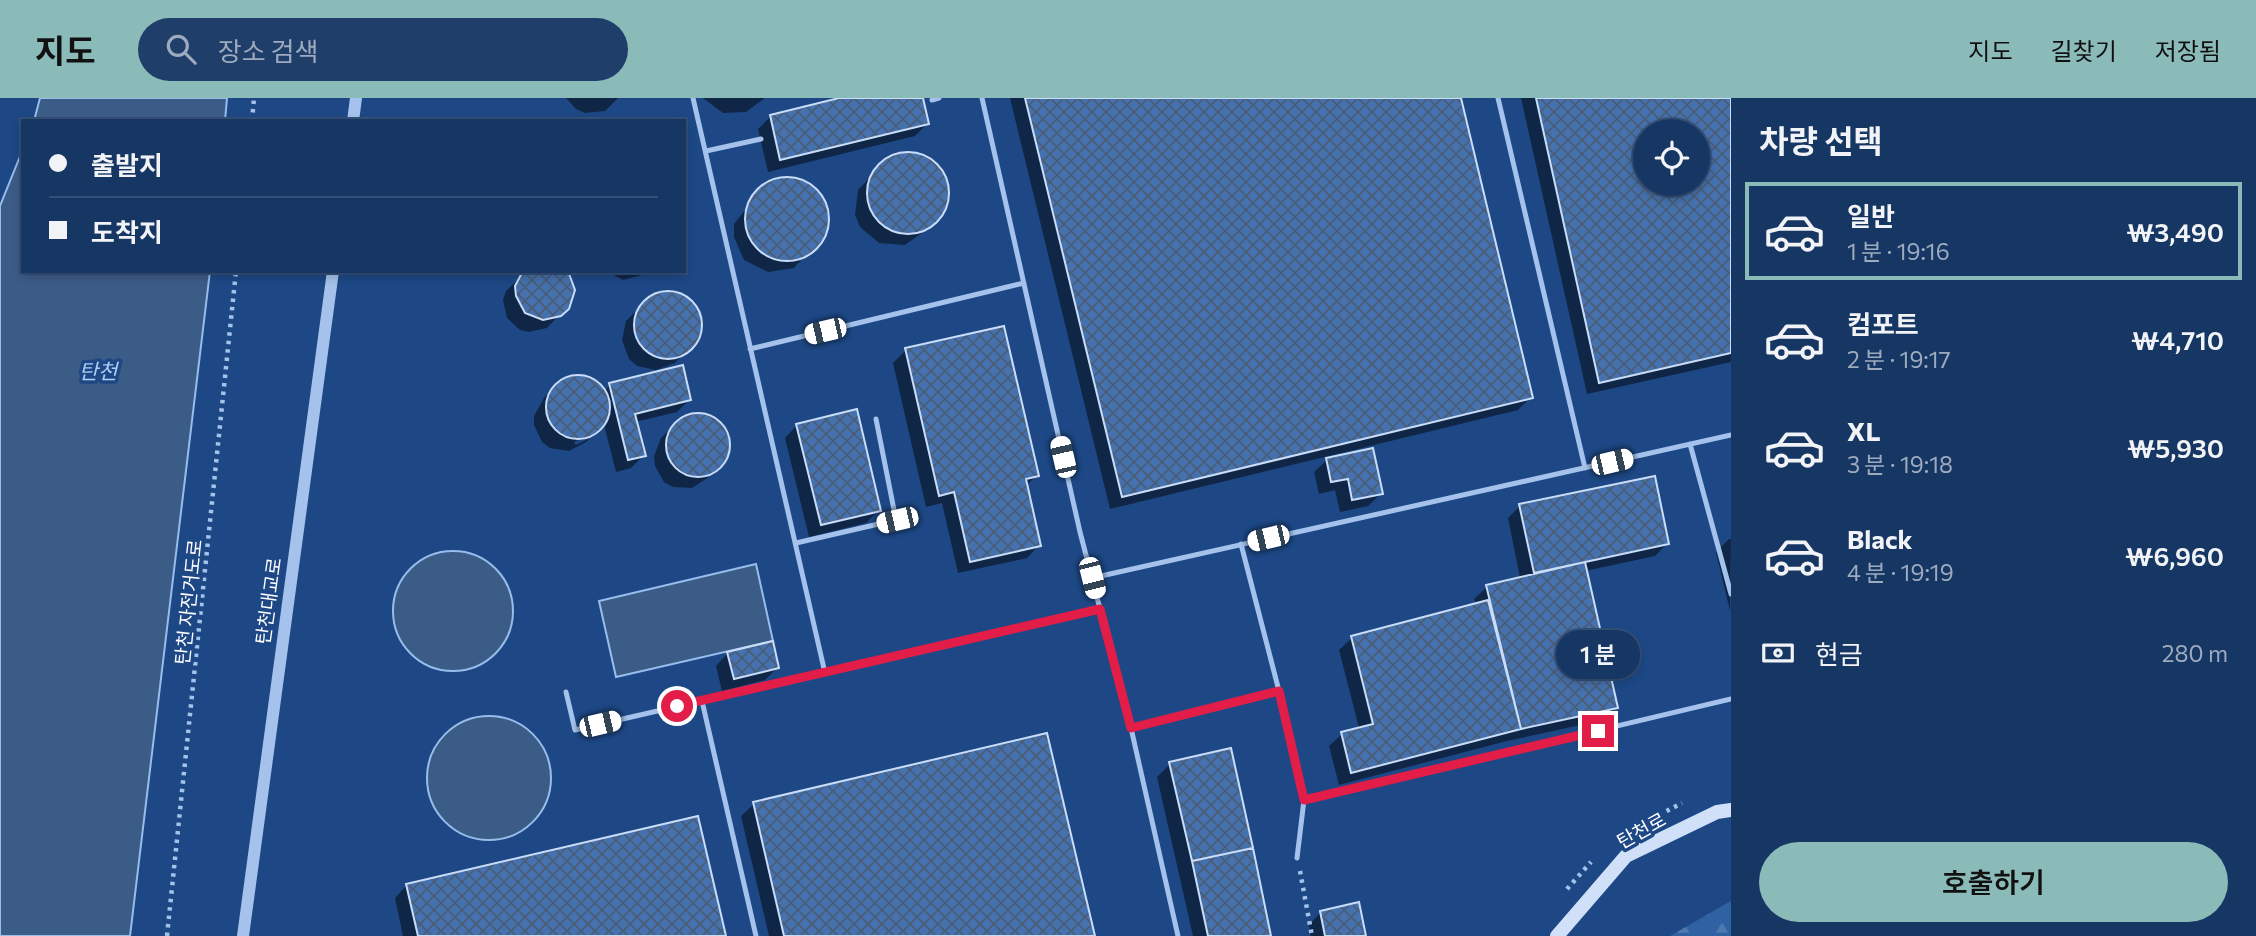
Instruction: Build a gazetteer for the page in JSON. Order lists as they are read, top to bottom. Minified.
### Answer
{"streets":{"main road":["탄천로"],"street":["탄천대교로"],"path":["탄천 자전거도로"]},"water":["탄천"],"page":{"header":"지도","search":"장소 검색","nav":["지도","길찾기","저장됨"],"heading":"차량 선택","banner":["출발지","도착지"],"list":[{"name":"일반","note":"1 분 · 19:16","value":"₩3,490"},{"name":"컴포트","note":"2 분 · 19:17","value":"₩4,710"},{"name":"XL","note":"3 분 · 19:18","value":"₩5,930"},{"name":"Black","note":"4 분 · 19:19","value":"₩6,960"}],"pay":["현금","280 m"],"bubble":"1 분","buttons":"호출하기"}}
